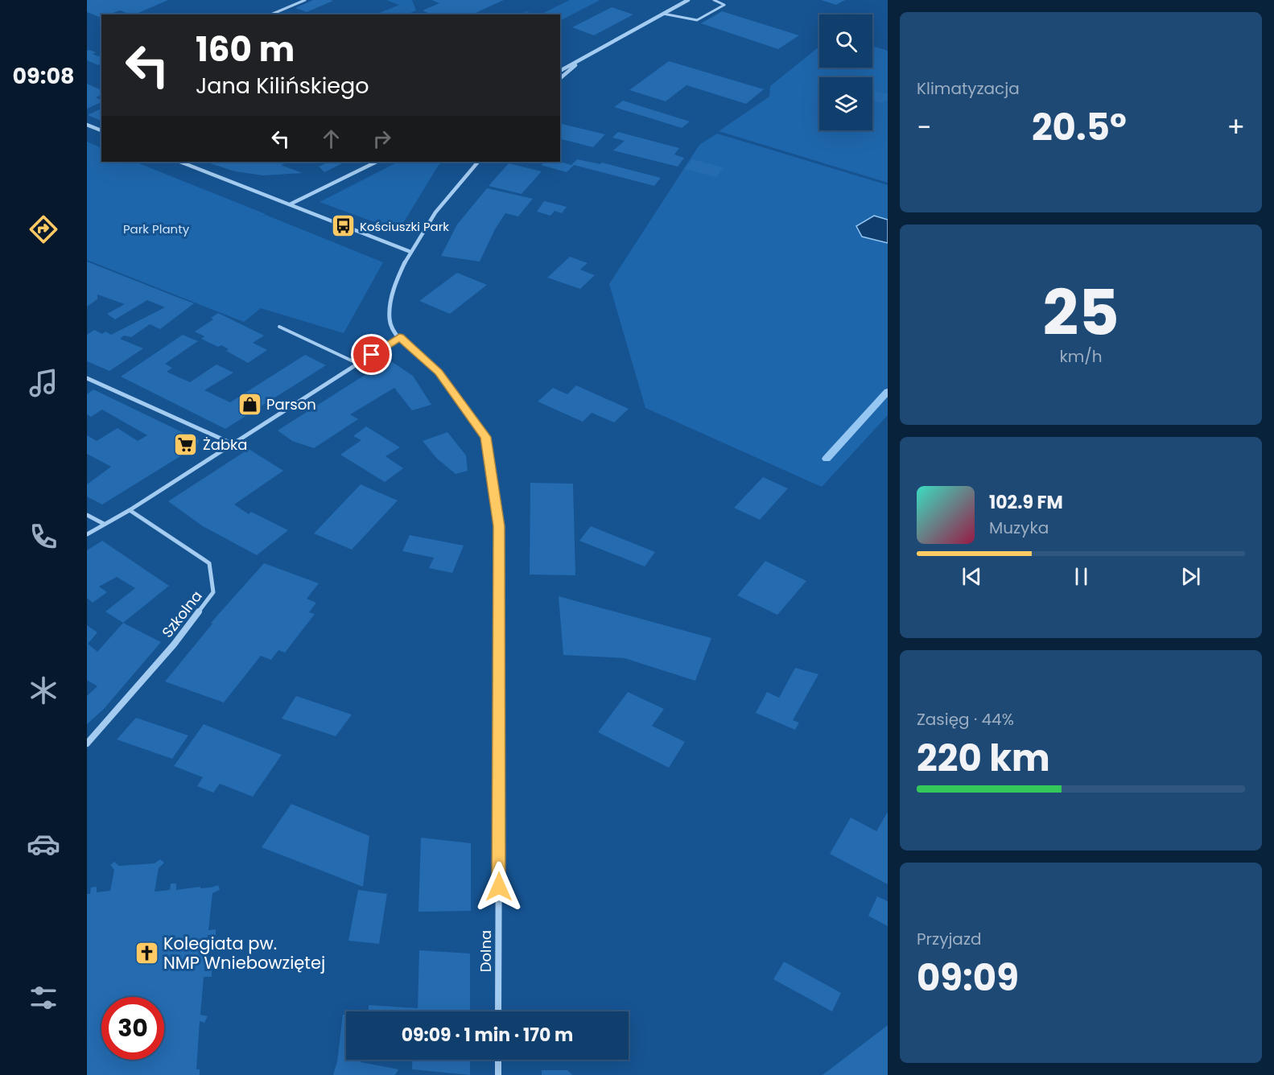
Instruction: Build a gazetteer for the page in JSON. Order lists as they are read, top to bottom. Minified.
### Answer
{"streets":{"street":["Szkolna","Dolna"]},"parks":["Park Planty"],"places":{"bus stop":["Kościuszki Park"],"shop":["Parson"],"supermarket":["Żabka"],"church":["Kolegiata pw. NMP Wniebowziętej"]},"page":{"tabs":"09:08","tile":["Klimatyzacja",["25","km/h"],["Zasięg · 44%","220 km"],["Przyjazd","09:09"]],"turn":["160 m","Jana Kilińskiego"],"heat":["−","20.5°","+"],"song":["102.9 FM","Muzyka"],"limit":"30","trip":"09:09 · 1 min · 170 m"}}
